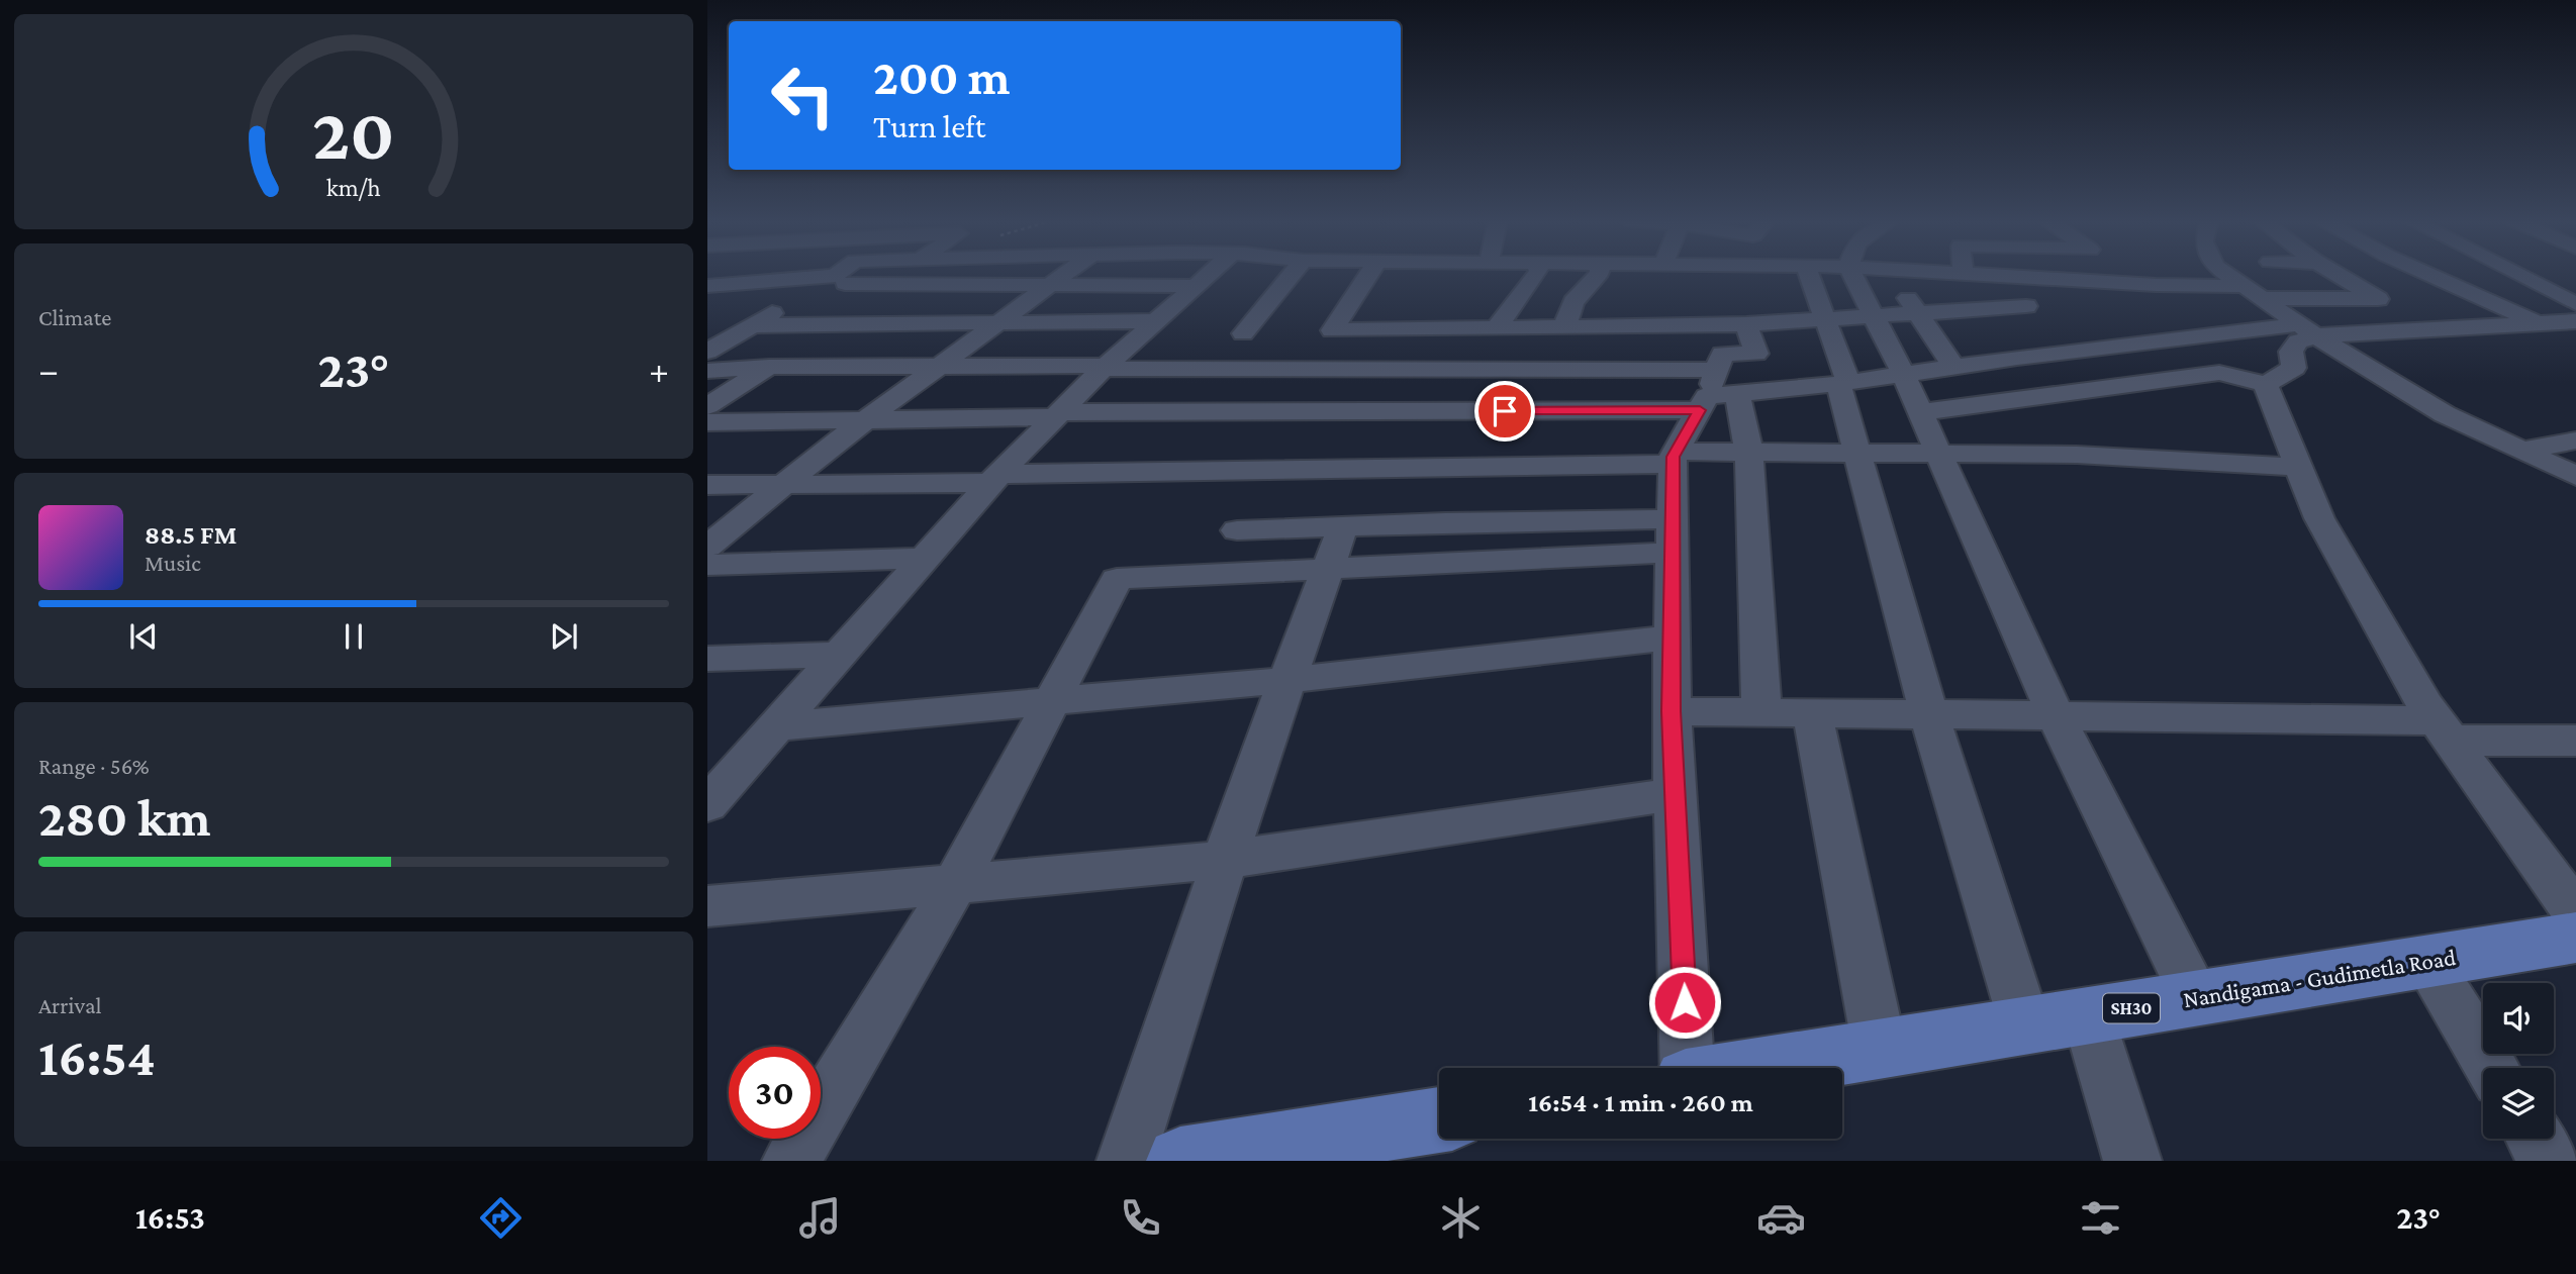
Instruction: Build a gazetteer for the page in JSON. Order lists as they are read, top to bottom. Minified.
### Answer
{"streets":{"main road":["Nandigama - Gudimetla Road","SH30"]},"page":{"turn":["200 m","Turn left"],"tile":["Climate",["Range · 56%","280 km"],["Arrival","16:54"]],"heat":["−","23°","+"],"song":["88.5 FM","Music"],"limit":"30","trip":"16:54 · 1 min · 260 m","tabs":["16:53","23°"],"gauge":["20","km/h"]}}
